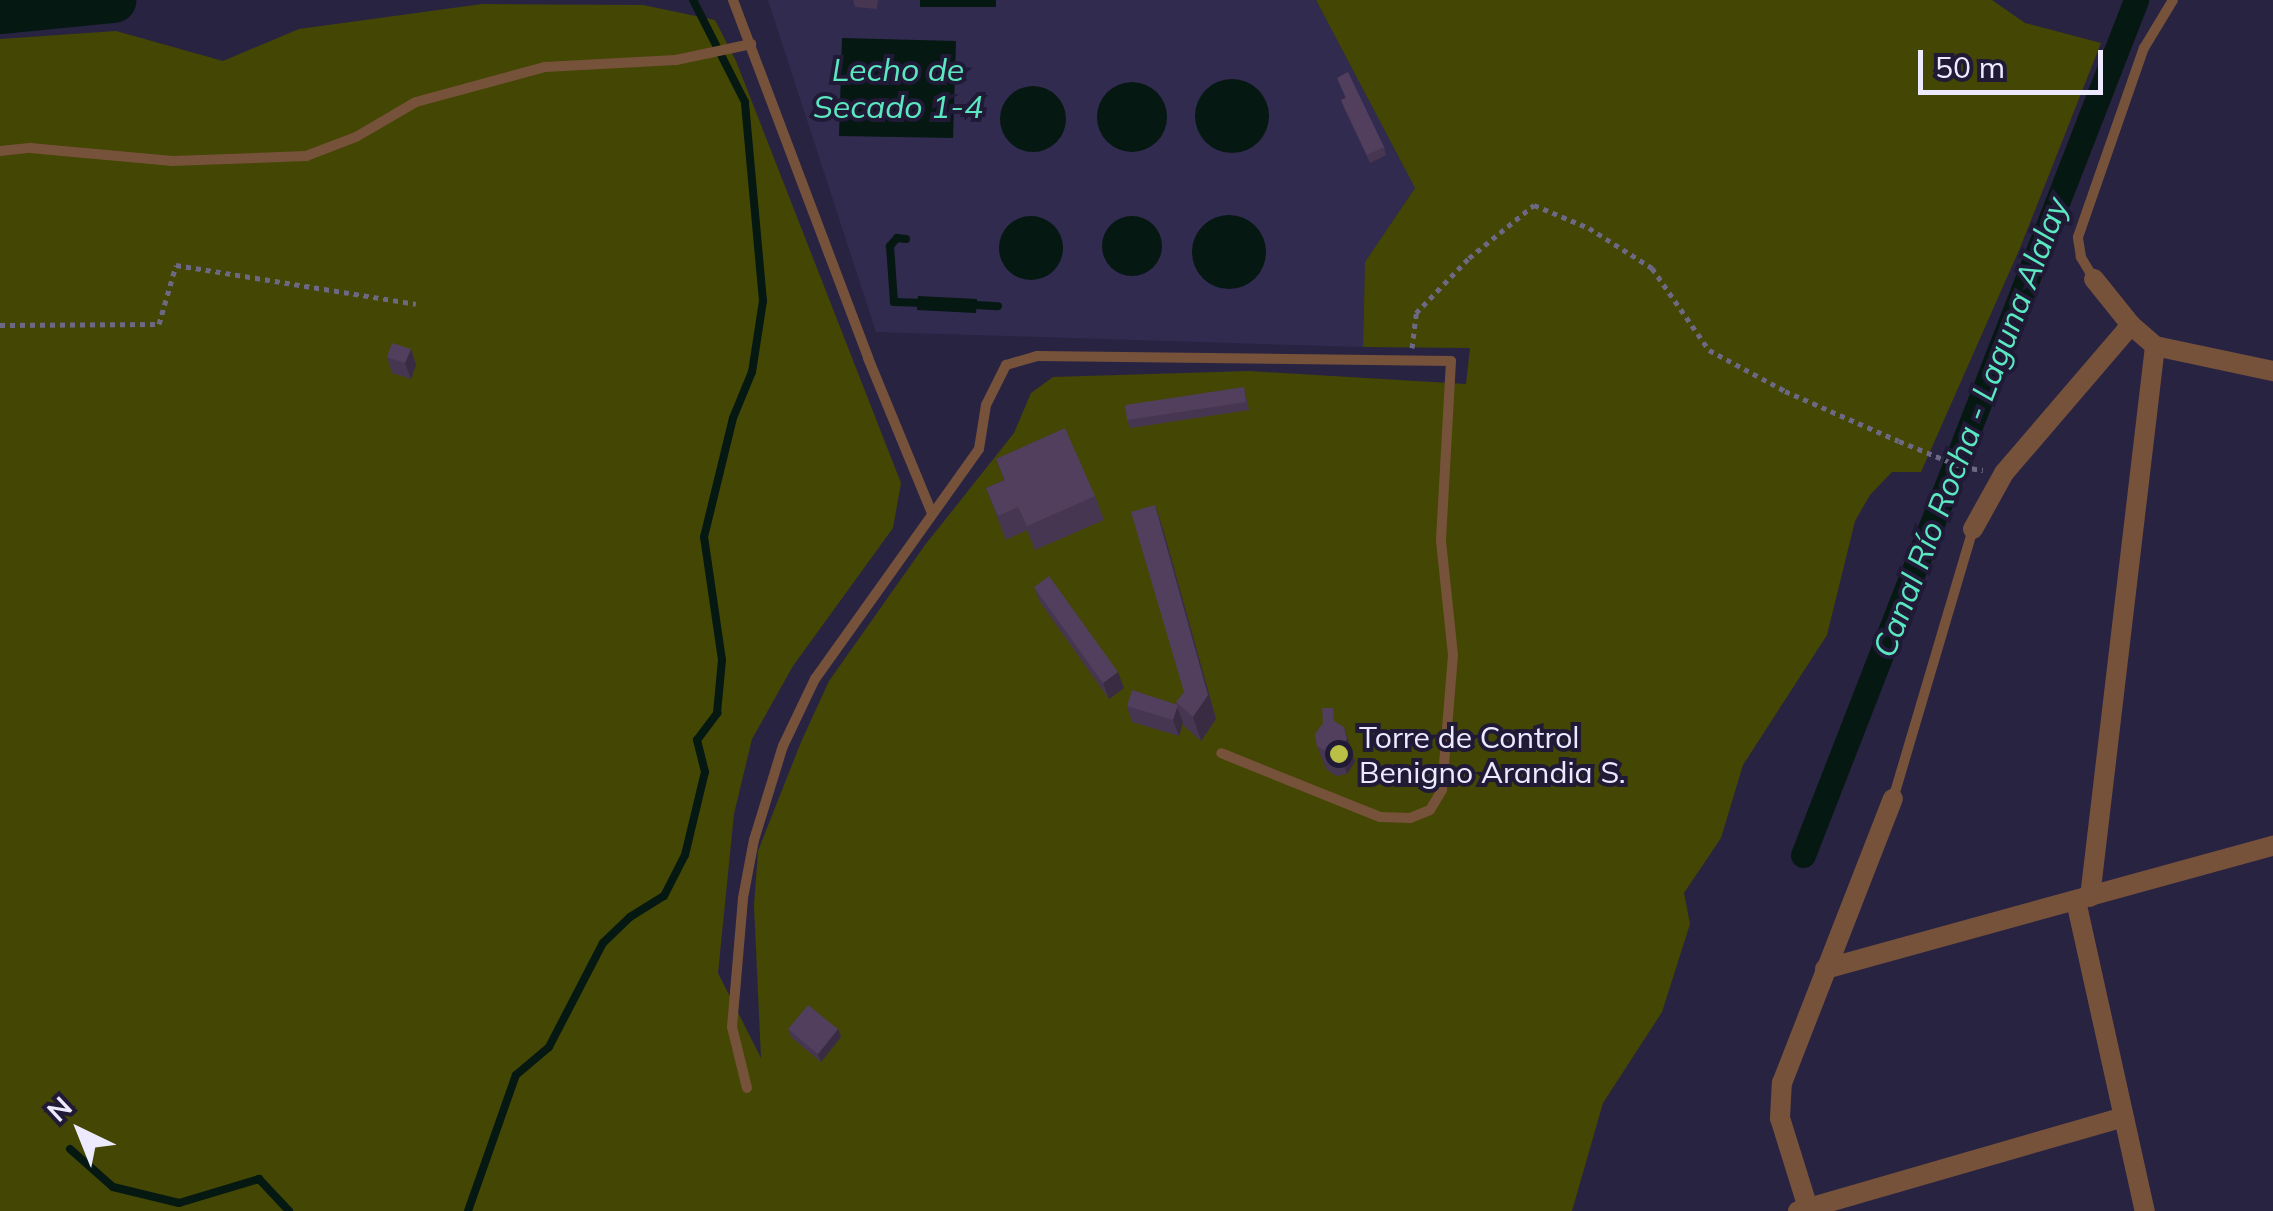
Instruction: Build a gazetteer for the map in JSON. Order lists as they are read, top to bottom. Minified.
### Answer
{"water":["Lecho de Secado 1-4","Canal Río Rocha - Laguna Alalay"],"places":["Torre de Control Benigno Arandia S."],"scale_bar":"50 m","north":"top left"}
